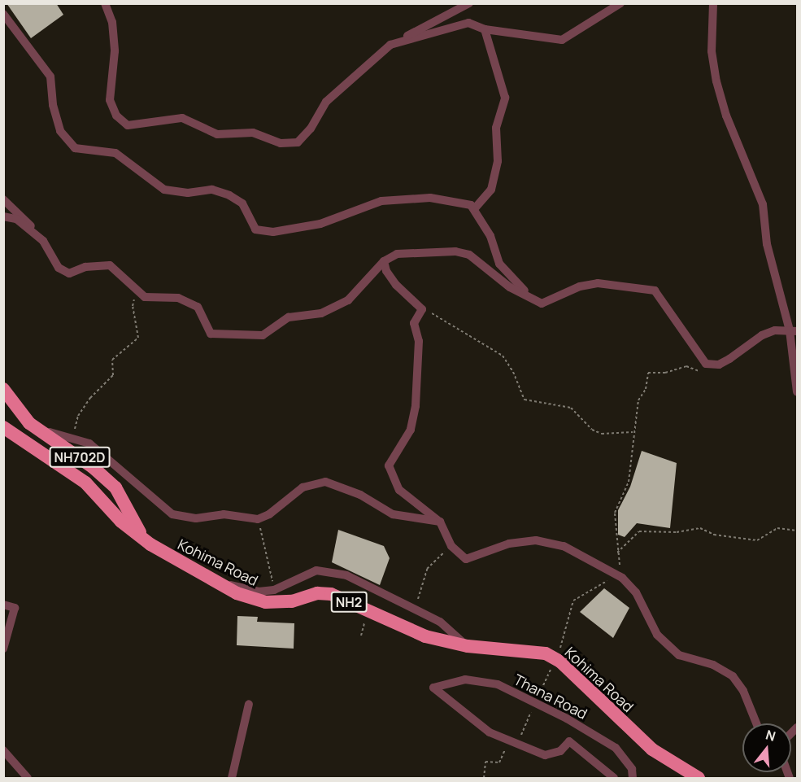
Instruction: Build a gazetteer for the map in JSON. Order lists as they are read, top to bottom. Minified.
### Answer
{"streets":{"highway":["NH702D","Kohima Road","NH2"],"street":["Thana Road"]},"crossings":[["NH702D","Kohima Road"]],"north":"top"}
